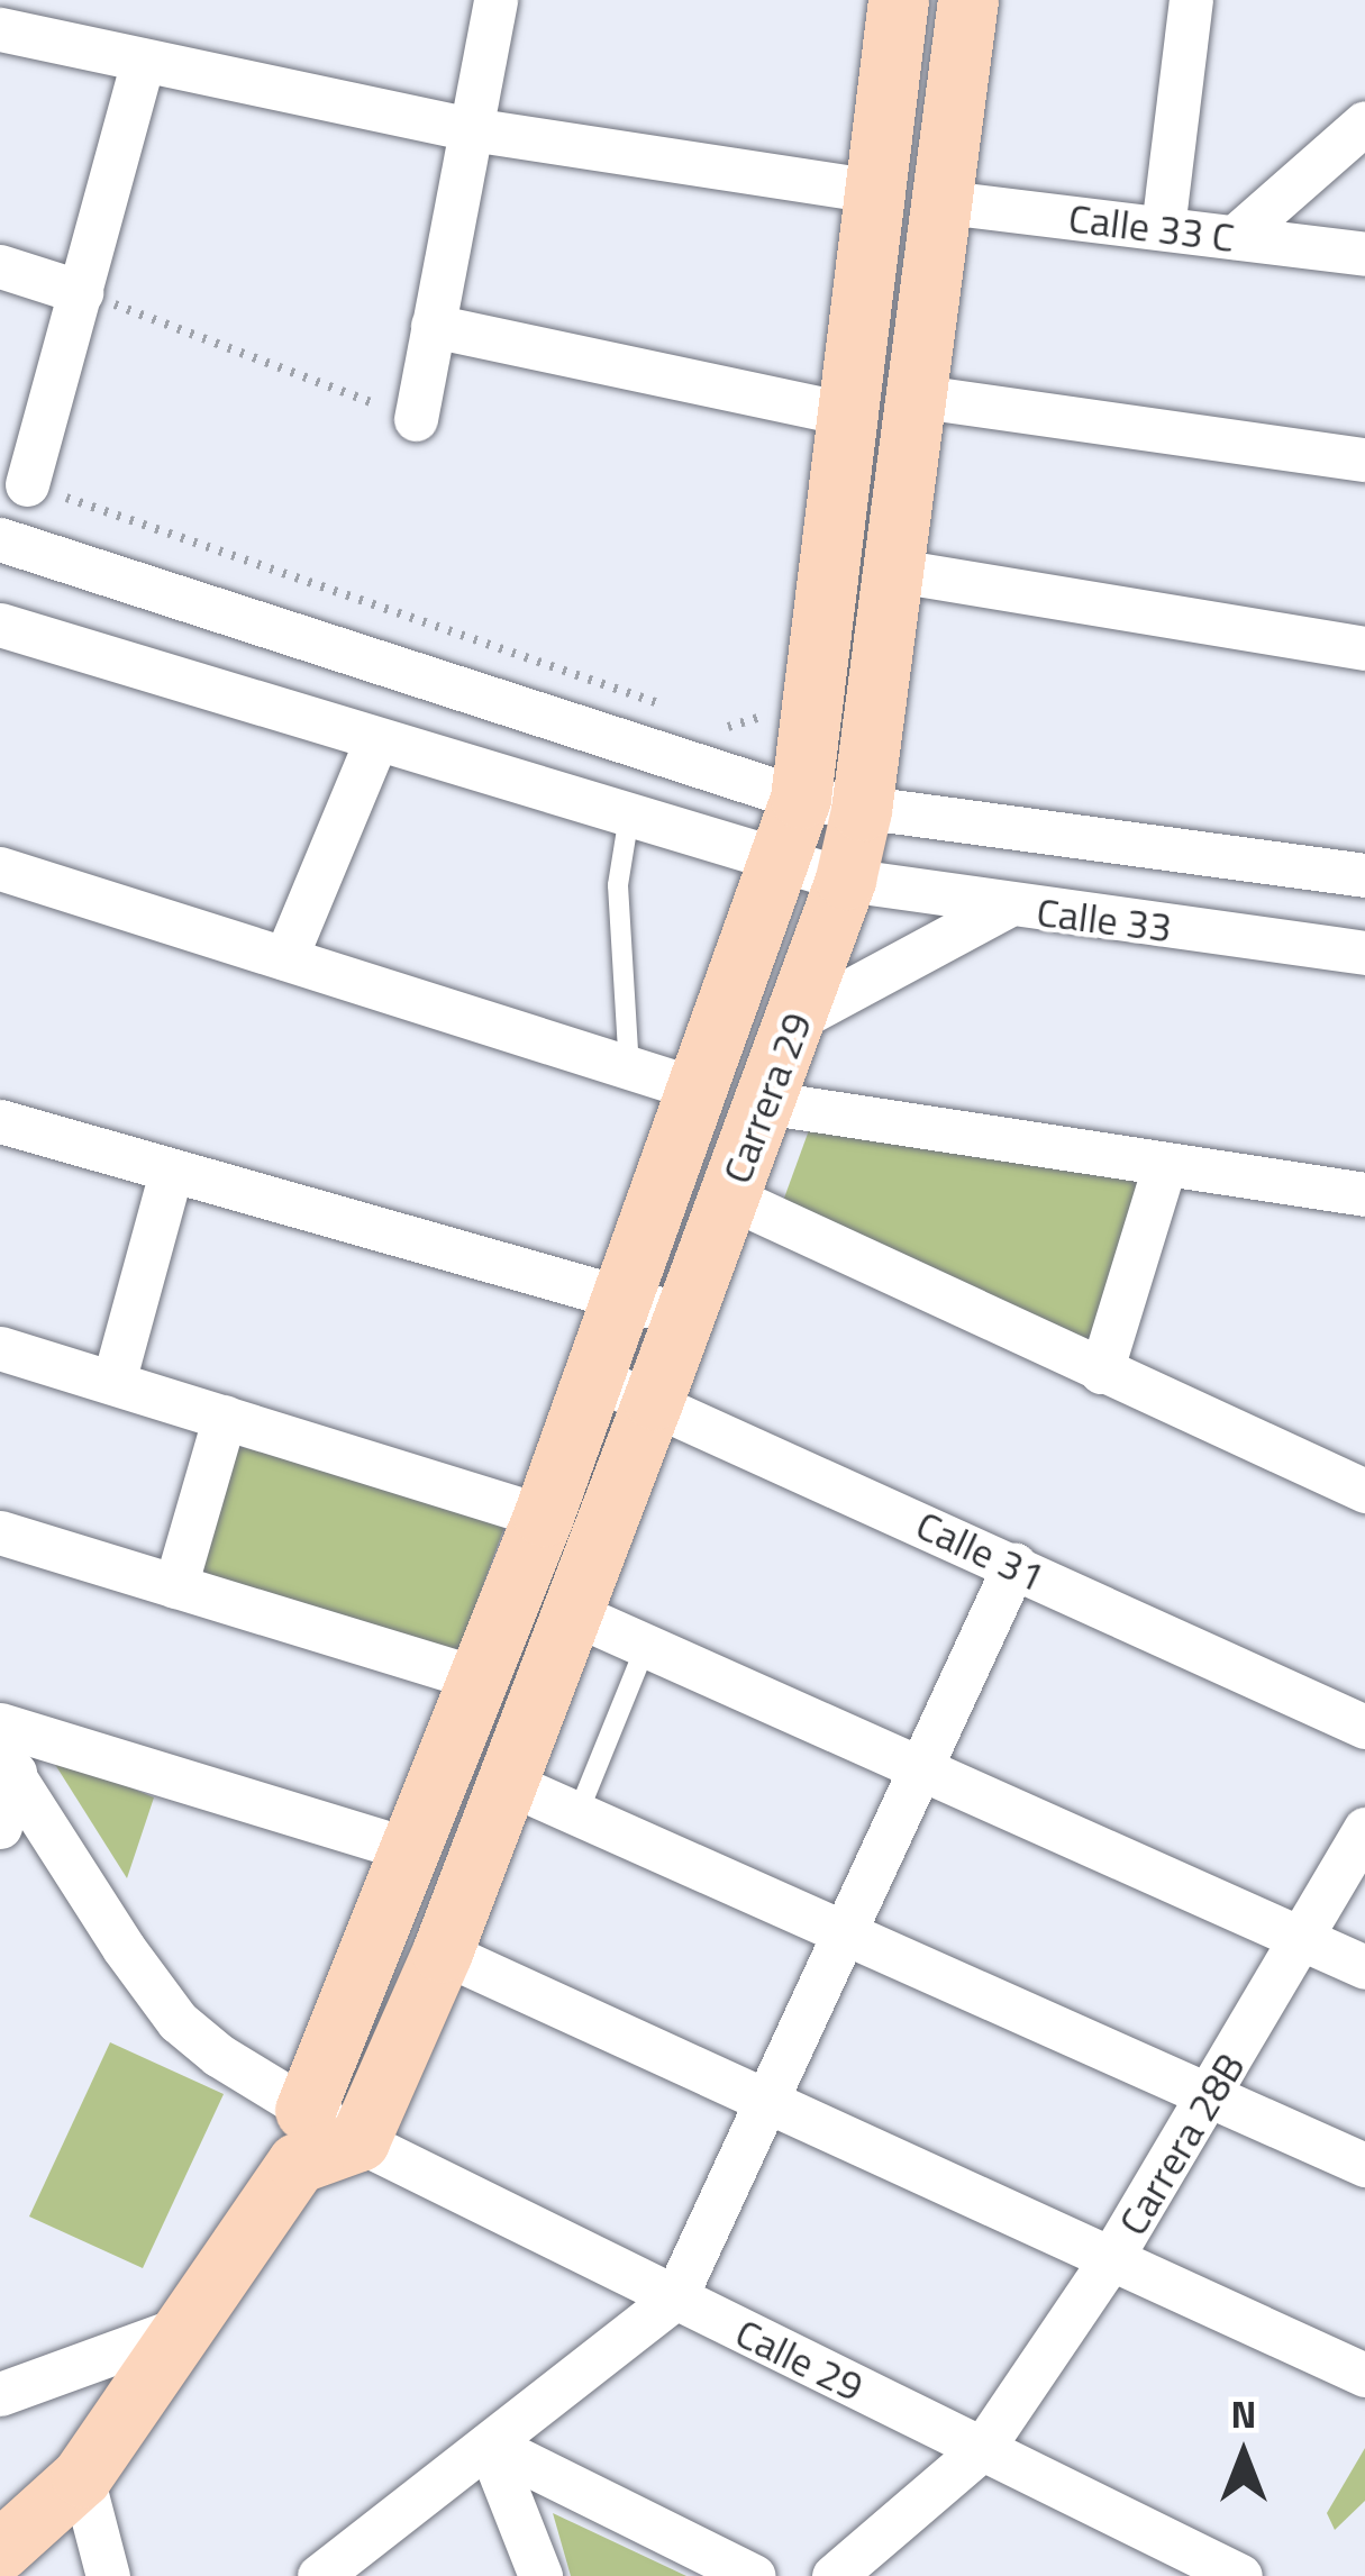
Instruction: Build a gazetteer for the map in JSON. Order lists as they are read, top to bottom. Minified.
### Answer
{"streets":{"street":["Calle 33 C","Calle 33","Carrera 29","Calle 31","Carrera 28B","Calle 29"]},"crossings":[["Calle 33 C","Carrera 29"],["Calle 33","Carrera 29"],["Carrera 29","Calle 31"],["Carrera 29","Calle 29"],["Carrera 28B","Calle 29"]],"north":"top"}
